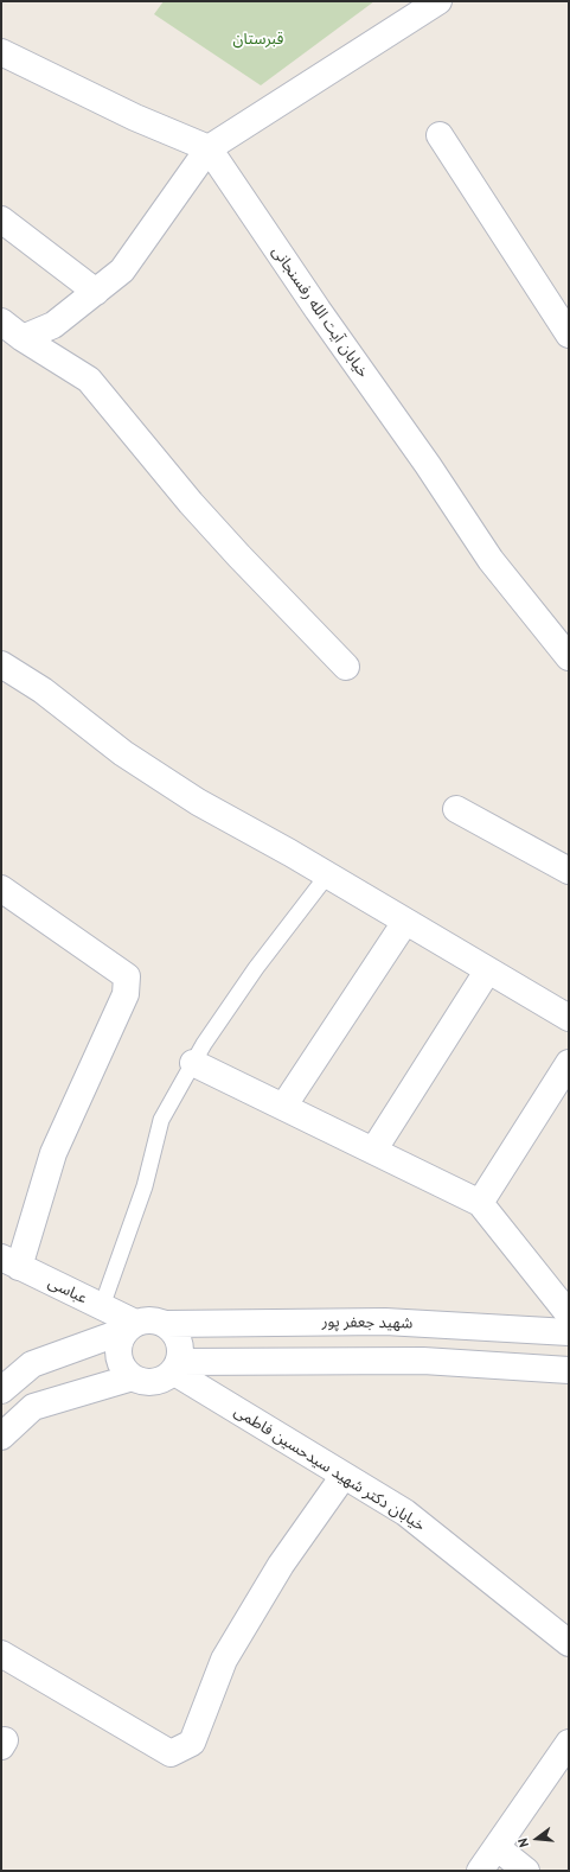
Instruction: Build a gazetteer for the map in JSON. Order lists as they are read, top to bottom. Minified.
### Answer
{"streets":{"street":["خیابان آیت الله رفسنجانی","عباسی","شهید جعفر پور","خیابان دکتر شهید سیدحسین فاطمی"]},"crossings":[["عباسی","شهید جعفر پور"],["عباسی","خیابان دکتر شهید سیدحسین فاطمی"],["شهید جعفر پور","خیابان دکتر شهید سیدحسین فاطمی"]],"parks":["قبرستان"],"north":"left"}
